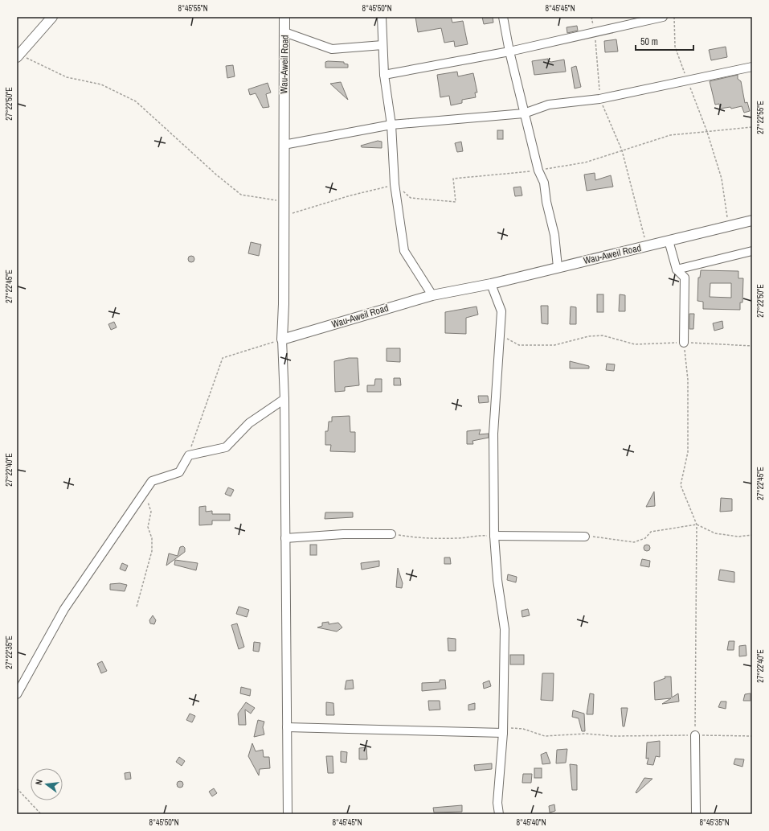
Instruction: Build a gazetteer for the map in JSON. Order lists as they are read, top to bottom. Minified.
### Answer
{"streets":{"main road":["Wau-Aweil Road"]},"scale_bar":"50 m","north":"left","coordinates":["8°45'55\"N","8°45'50\"N","8°45'45\"N","27°22'50\"E","27°22'55\"E","27°22'45\"E","27°22'40\"E","27°22'35\"E","8°45'40\"N","8°45'35\"N"]}
